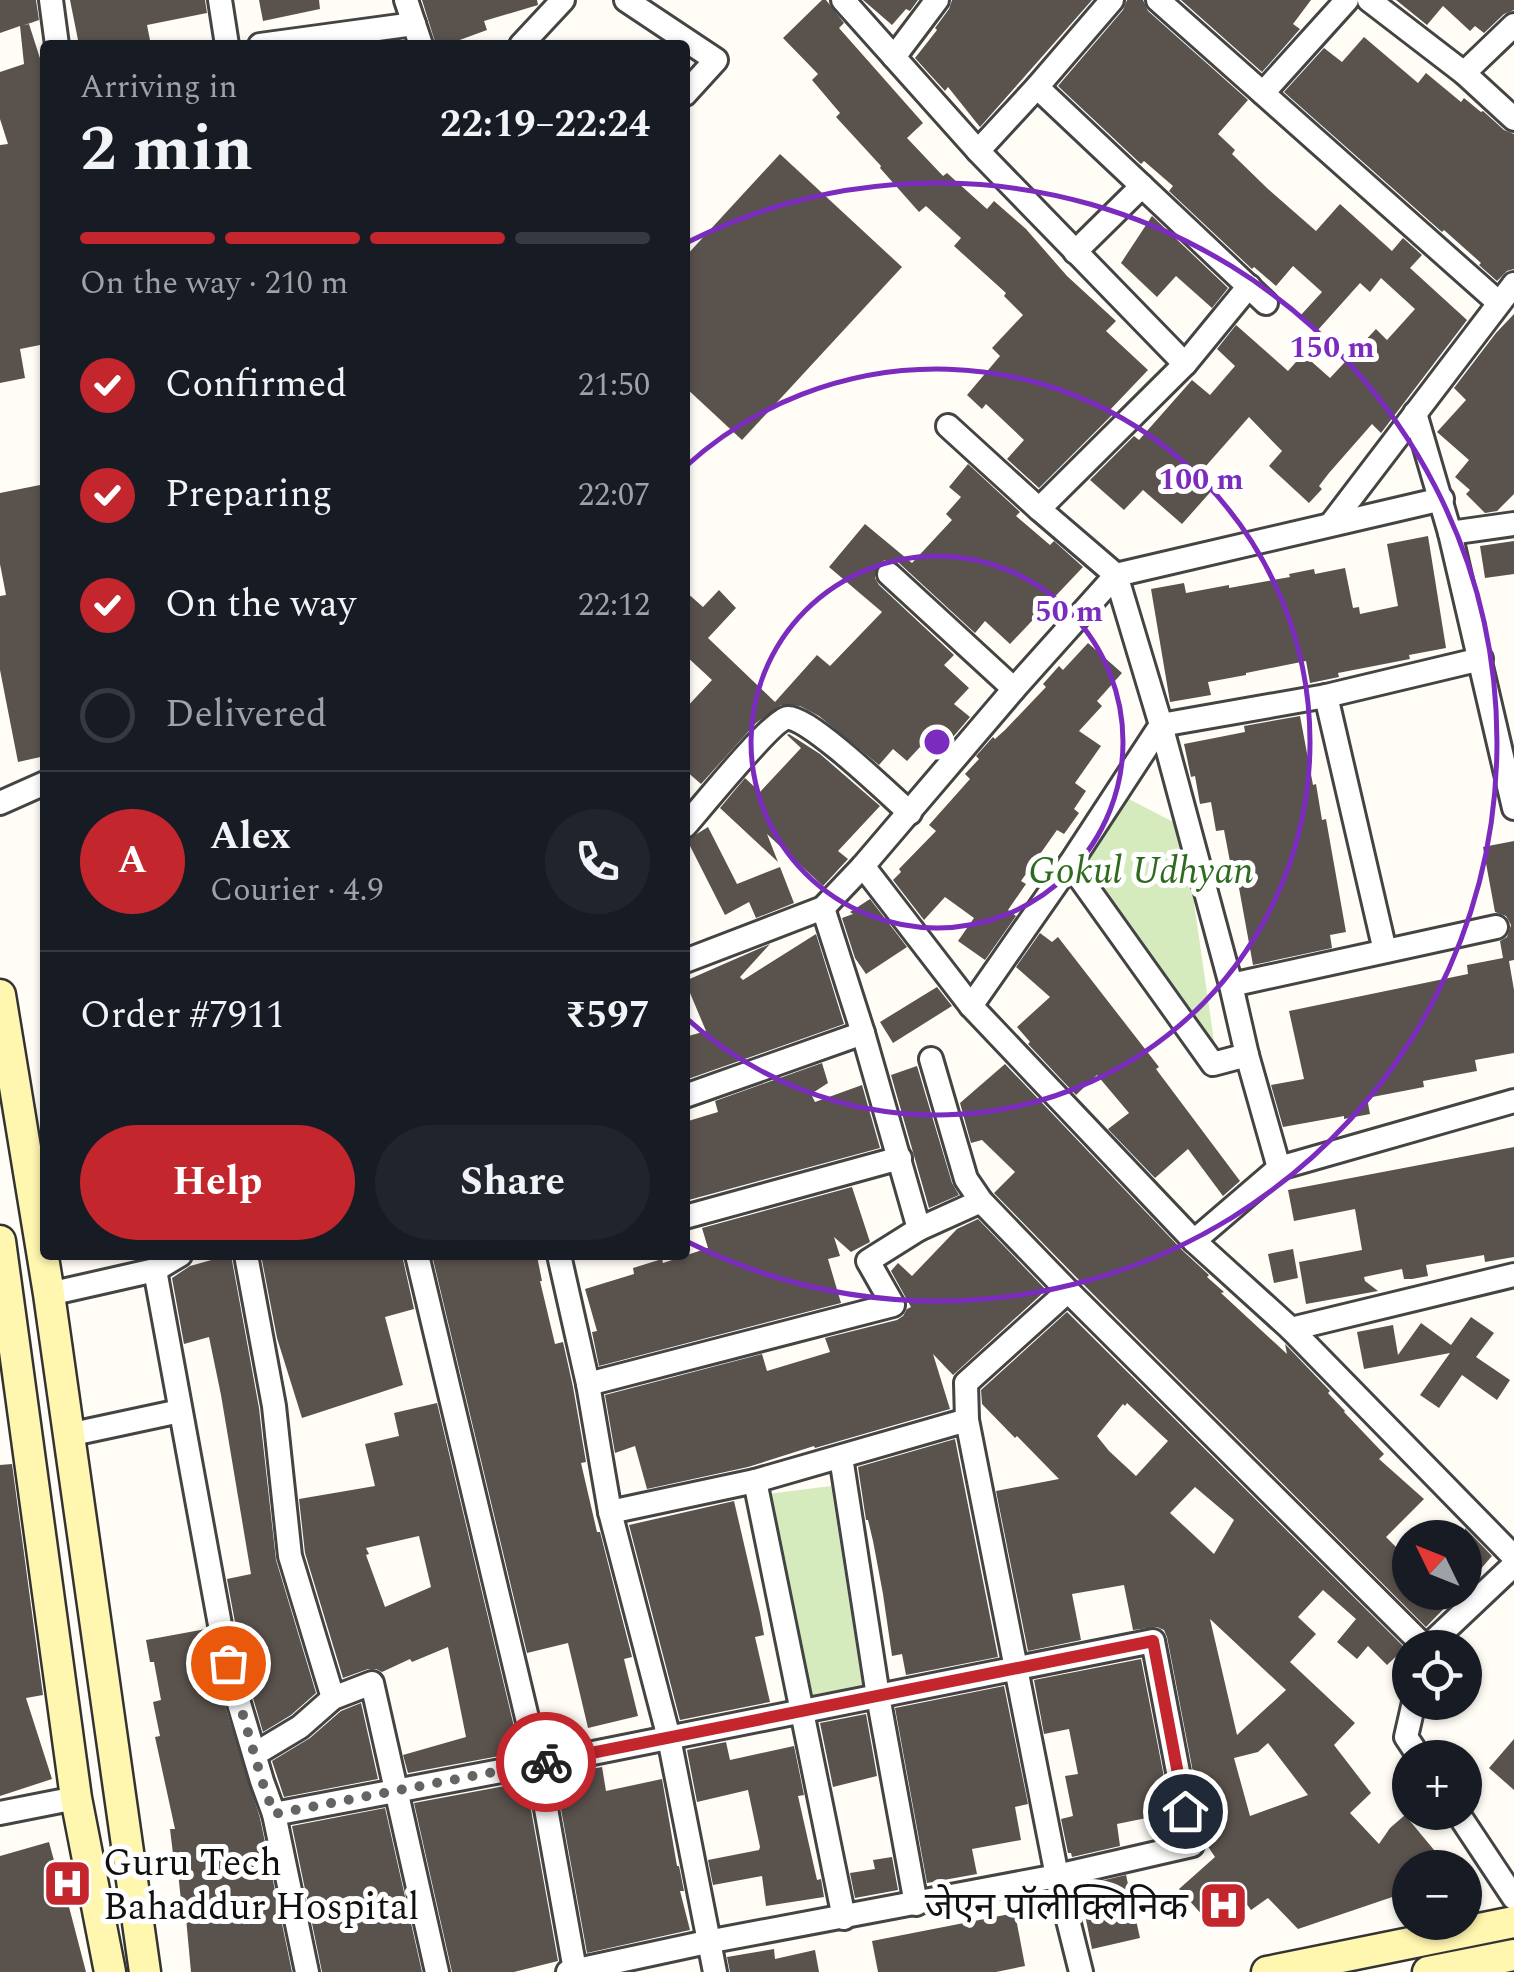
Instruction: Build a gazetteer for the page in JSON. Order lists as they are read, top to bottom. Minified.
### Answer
{"parks":["Gokul Udhyan"],"places":{"hospital":["Guru Tech Bahaddur Hospital","जेएन पॉलीक्लिनिक"]},"north":"top left","page":{"heading":["2 min","Arriving in","22:19–22:24"],"panel":["Alex","Courier · 4.9","Order #7911","₹597"],"bar":"On the way · 210 m","list":[["Confirmed","21:50"],["Preparing","22:07"],["On the way","22:12"],"Delivered"],"round":"A","buttons":["Help","Share"],"map_buttons":["+","−"]},"rings":["150 m","100 m","50 m"]}
